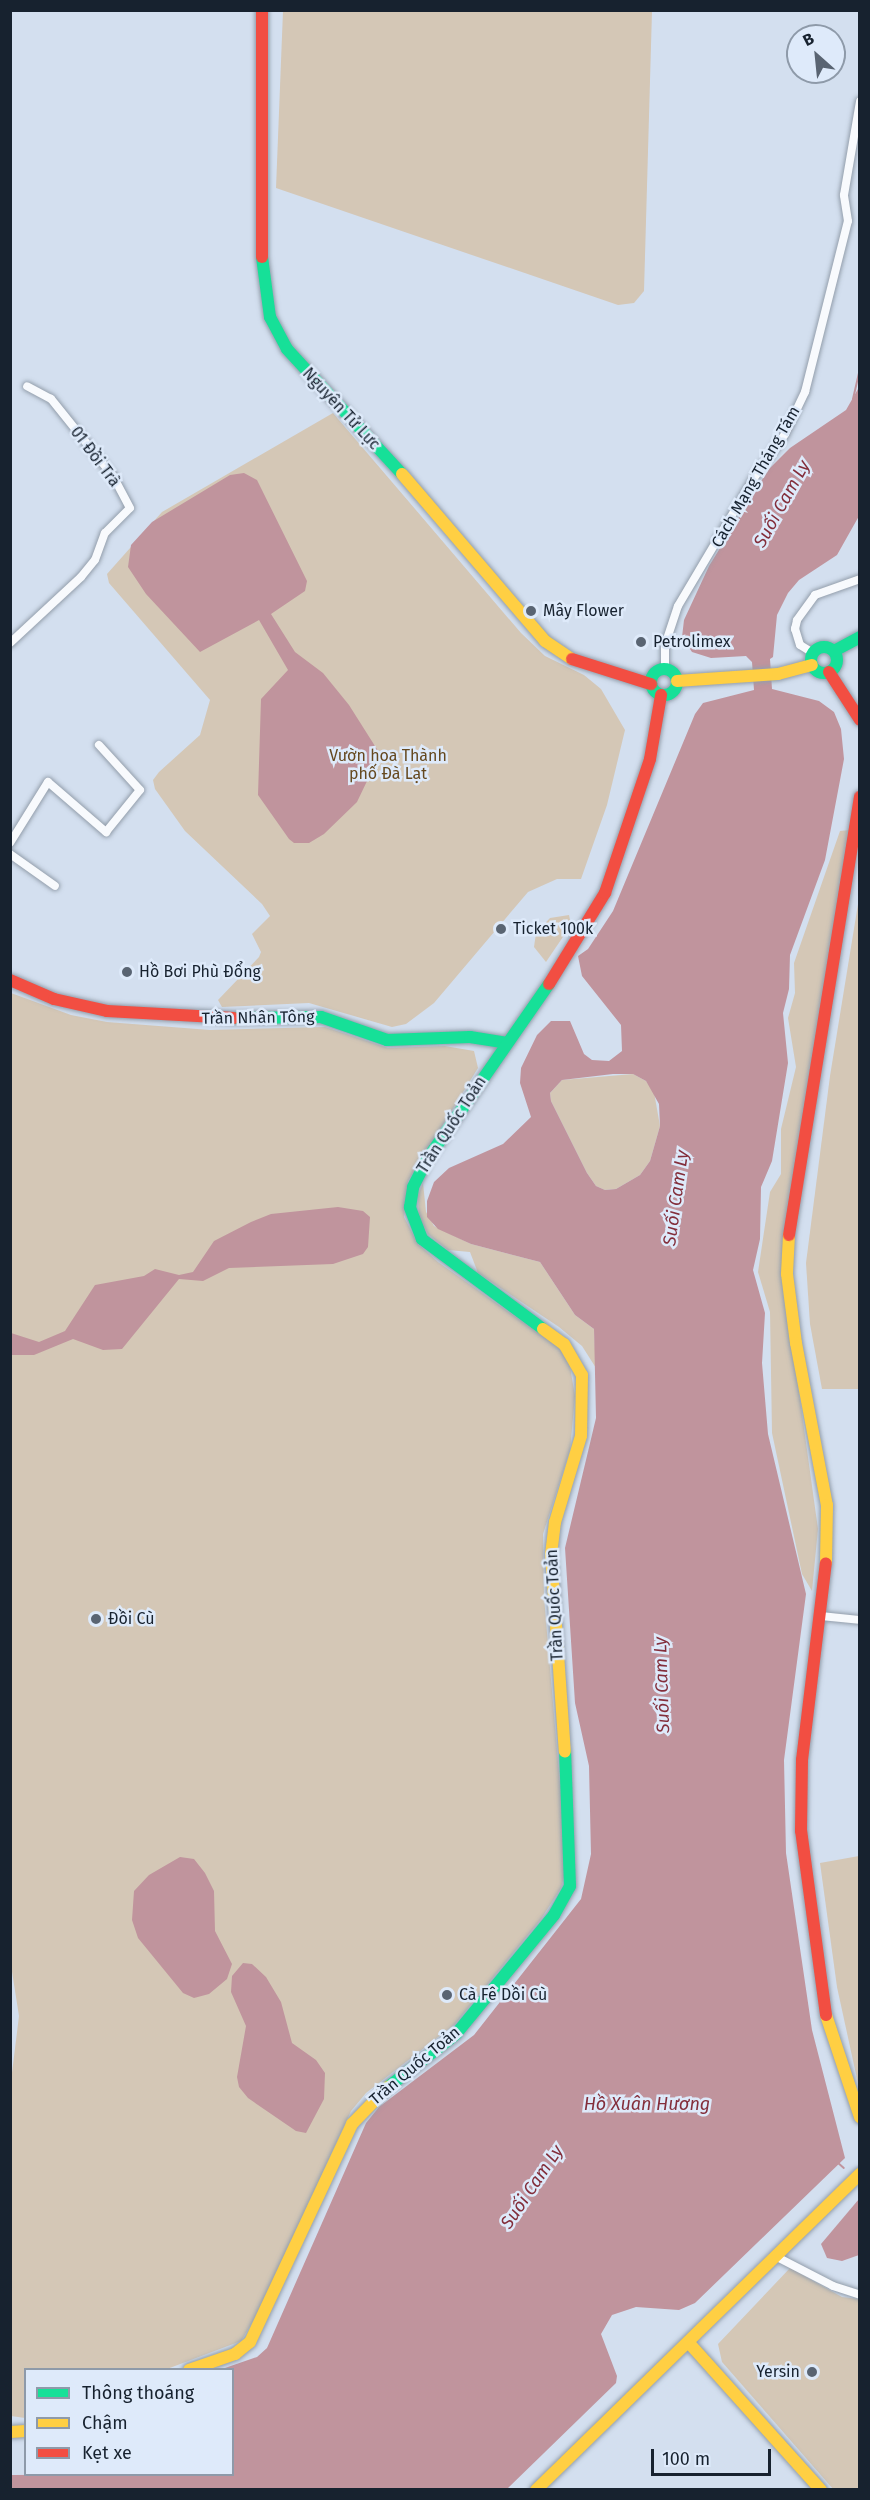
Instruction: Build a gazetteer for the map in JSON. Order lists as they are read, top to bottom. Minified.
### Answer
{"streets":{"main road":["Nguyên Tử Lực","Trần Nhân Tông","Trần Quốc Toản"],"street":["01 Đồi Trà","Cách Mạng Tháng Tám"]},"crossings":[["Nguyên Tử Lực","Cách Mạng Tháng Tám"],["Nguyên Tử Lực","Trần Quốc Toản"],["Cách Mạng Tháng Tám","Trần Quốc Toản"],["Trần Nhân Tông","Trần Quốc Toản"]],"water":["Suối Cam Ly","Hồ Xuân Hương"],"parks":["Vườn hoa Thành phố Đà Lạt"],"places":["Mây Flower","Petrolimex","Ticket 100k","Hồ Bơi Phù Đổng","Đồi Cù","Cà Fê Dồi Cù","Yersin"],"legend":["Thông thoáng","Chậm","Kẹt xe"],"scale_bar":"100 m","north":"top left"}
